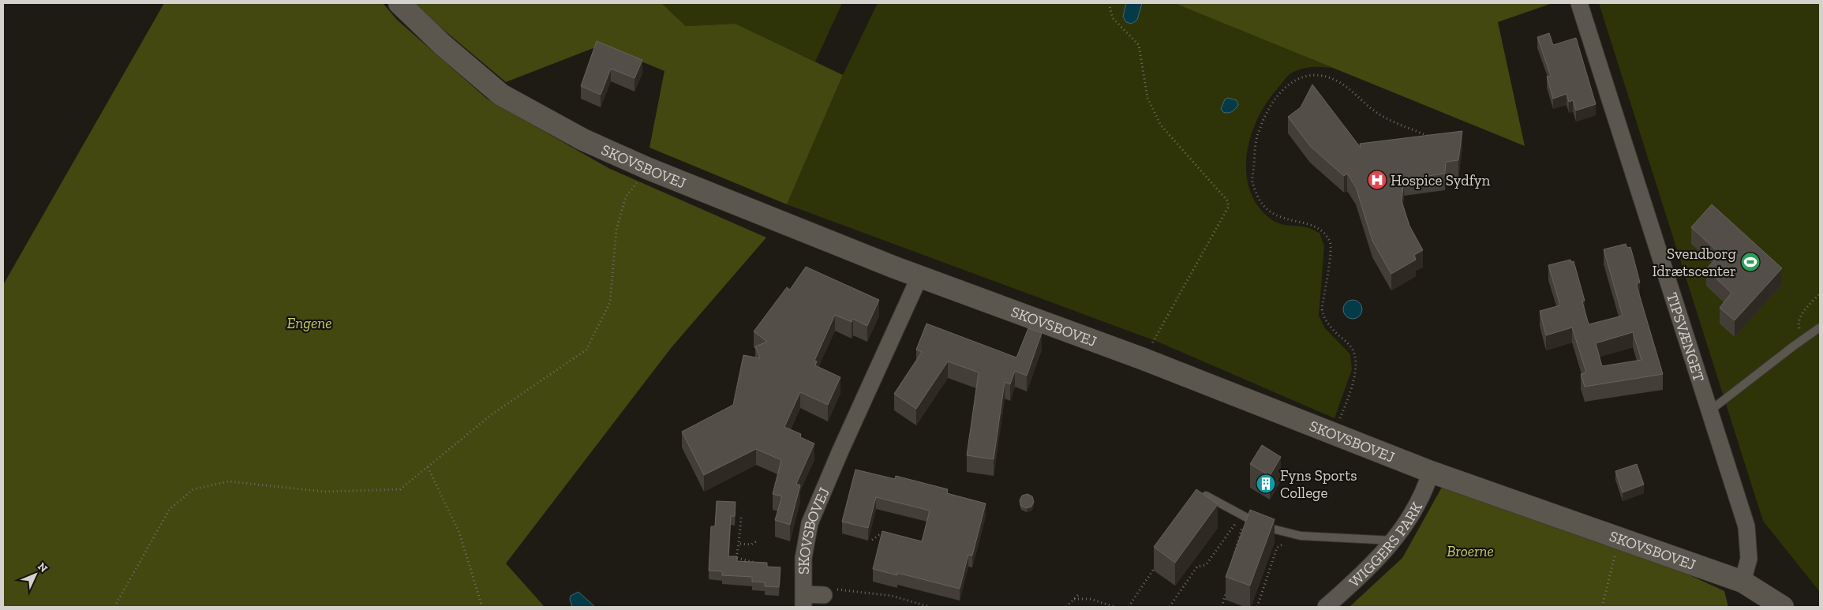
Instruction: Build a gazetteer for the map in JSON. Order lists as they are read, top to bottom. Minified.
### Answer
{"streets":{"street":["SKOVSBOVEJ","TIPSVÆNGET","WIGGERS PARK"]},"crossings":[["SKOVSBOVEJ","TIPSVÆNGET"],["SKOVSBOVEJ","WIGGERS PARK"]],"parks":["Engene","Broerne"],"places":{"hospital":["Hospice Sydfyn"],"sports":["Svendborg Idrætscenter"],"building":["Fyns Sports College"]},"north":"top right"}
